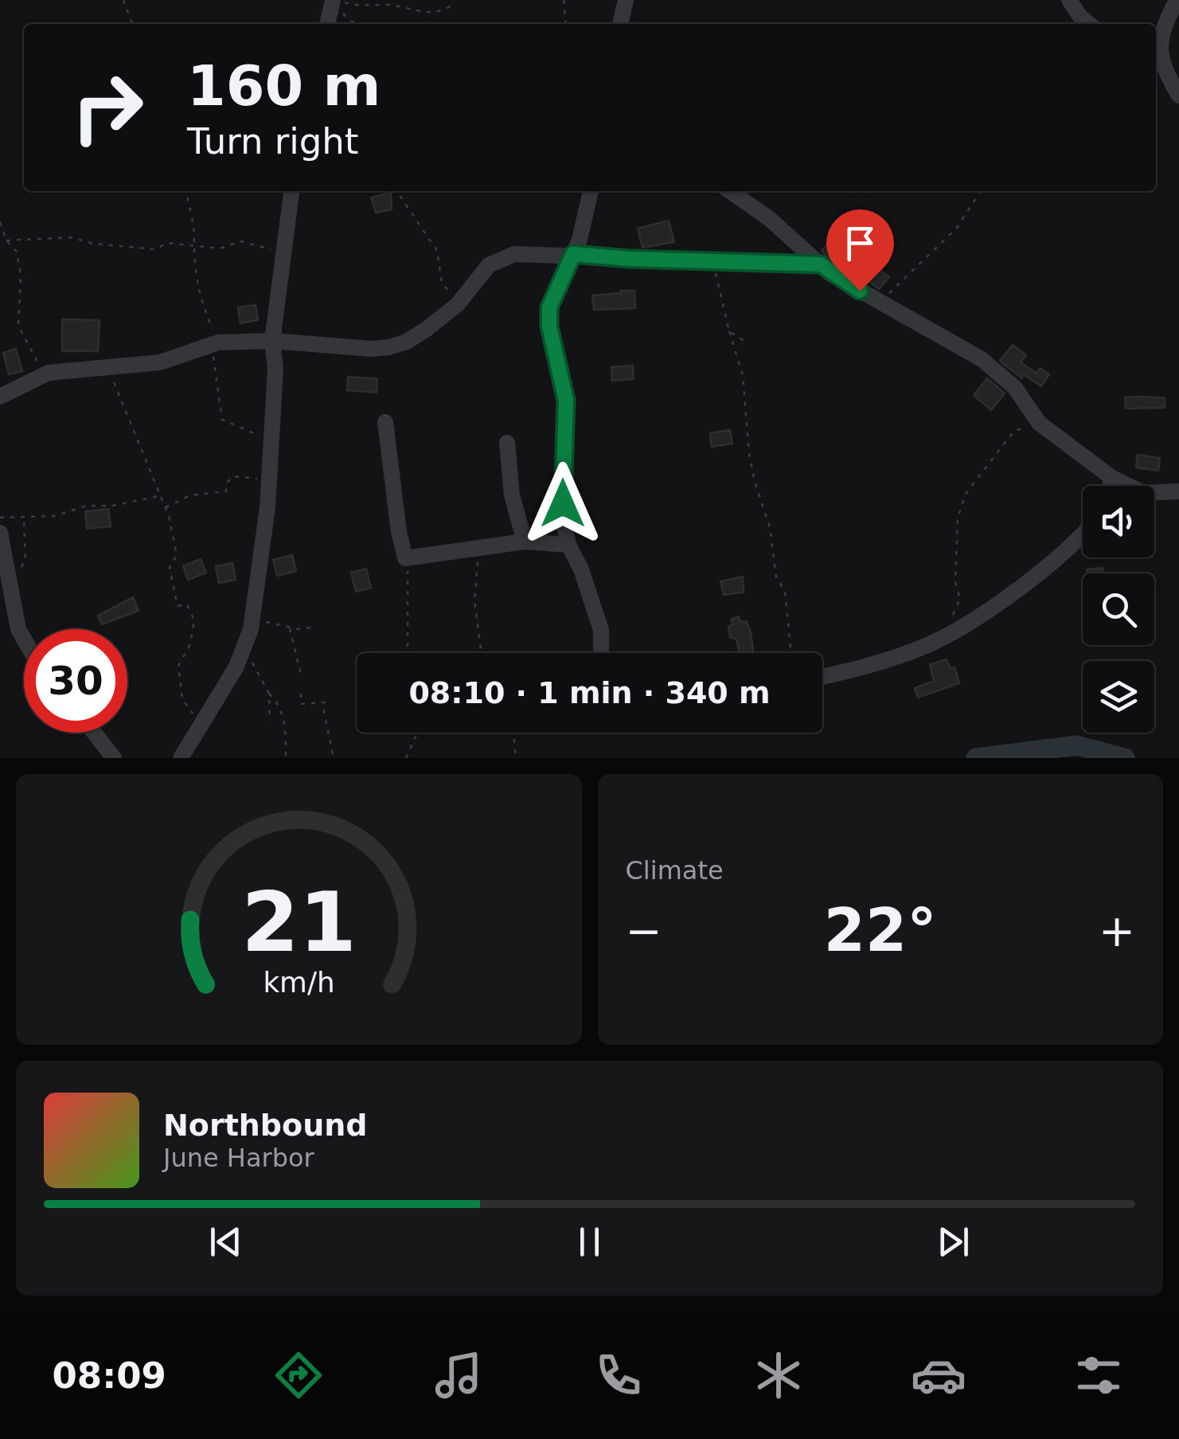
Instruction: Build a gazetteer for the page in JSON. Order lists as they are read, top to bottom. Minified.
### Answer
{"page":{"turn":["160 m","Turn right"],"limit":"30","trip":"08:10 · 1 min · 340 m","tile":"Climate","heat":["−","22°","+"],"song":["Northbound","June Harbor"],"tabs":"08:09","gauge":["21","km/h"]}}
